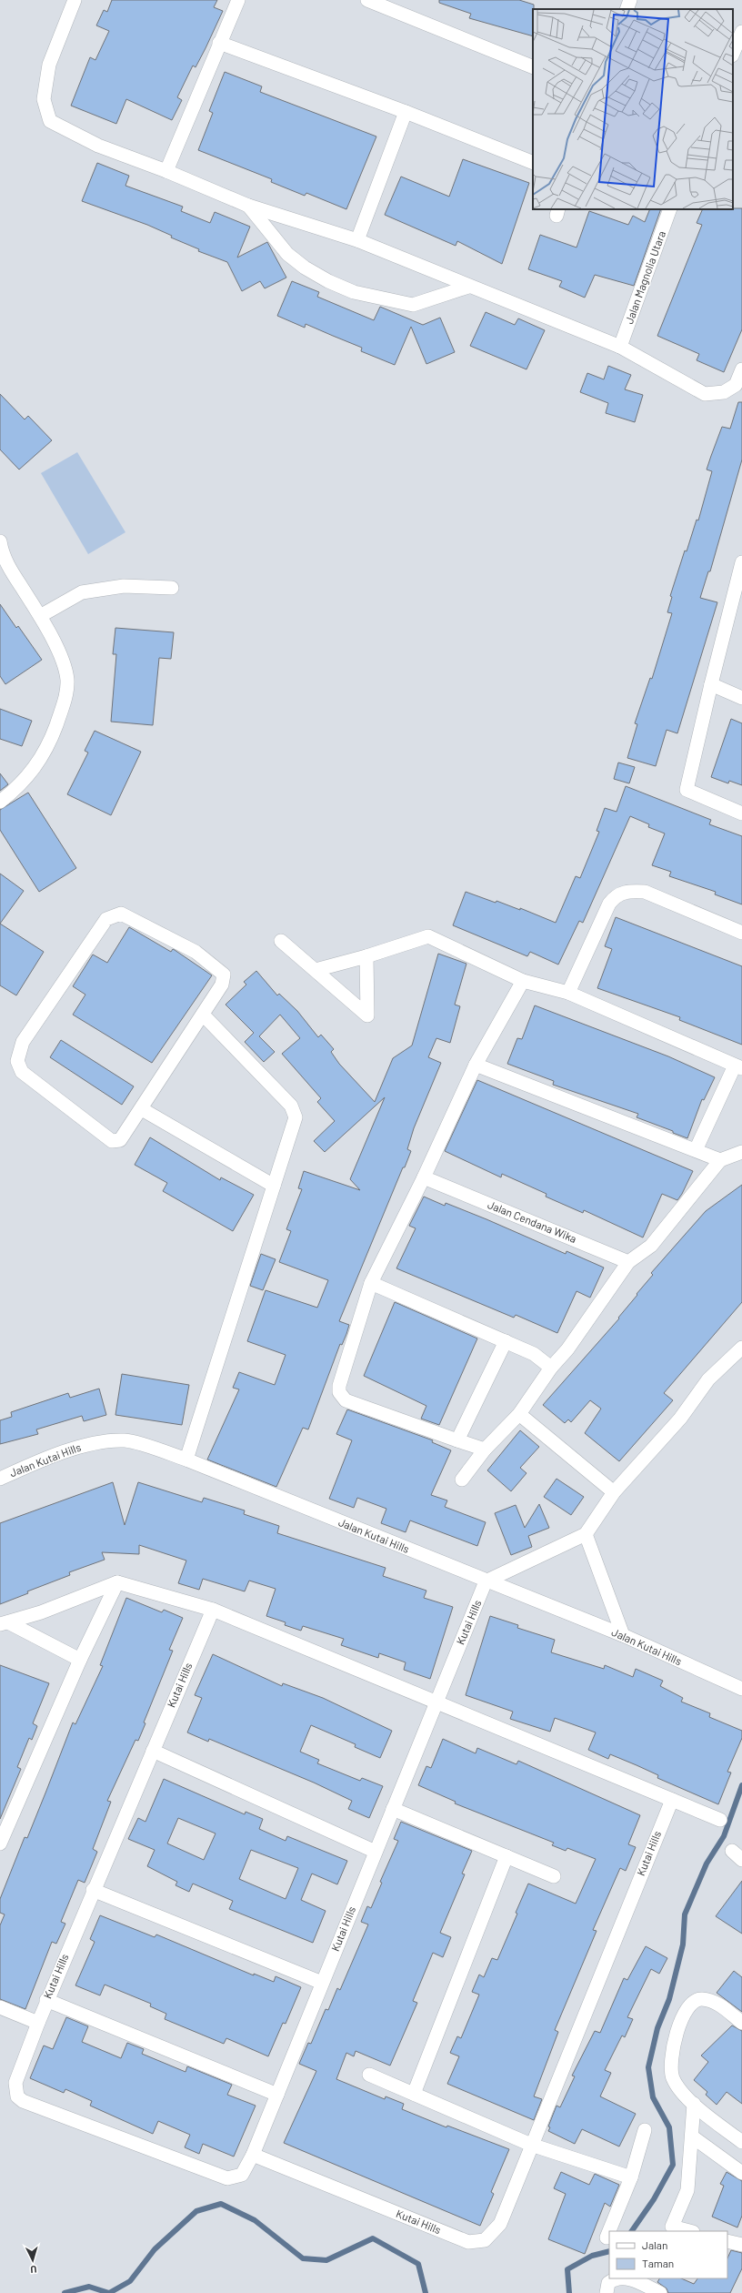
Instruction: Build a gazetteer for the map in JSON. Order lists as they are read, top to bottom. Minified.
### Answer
{"streets":{"street":["Jalan Magnolia Utara","Jalan Cendana Wika","Jalan Kutai Hills","Kutai Hills"]},"crossings":[["Jalan Kutai Hills","Kutai Hills"]],"legend":["Jalan","Taman"],"north":"bottom"}
